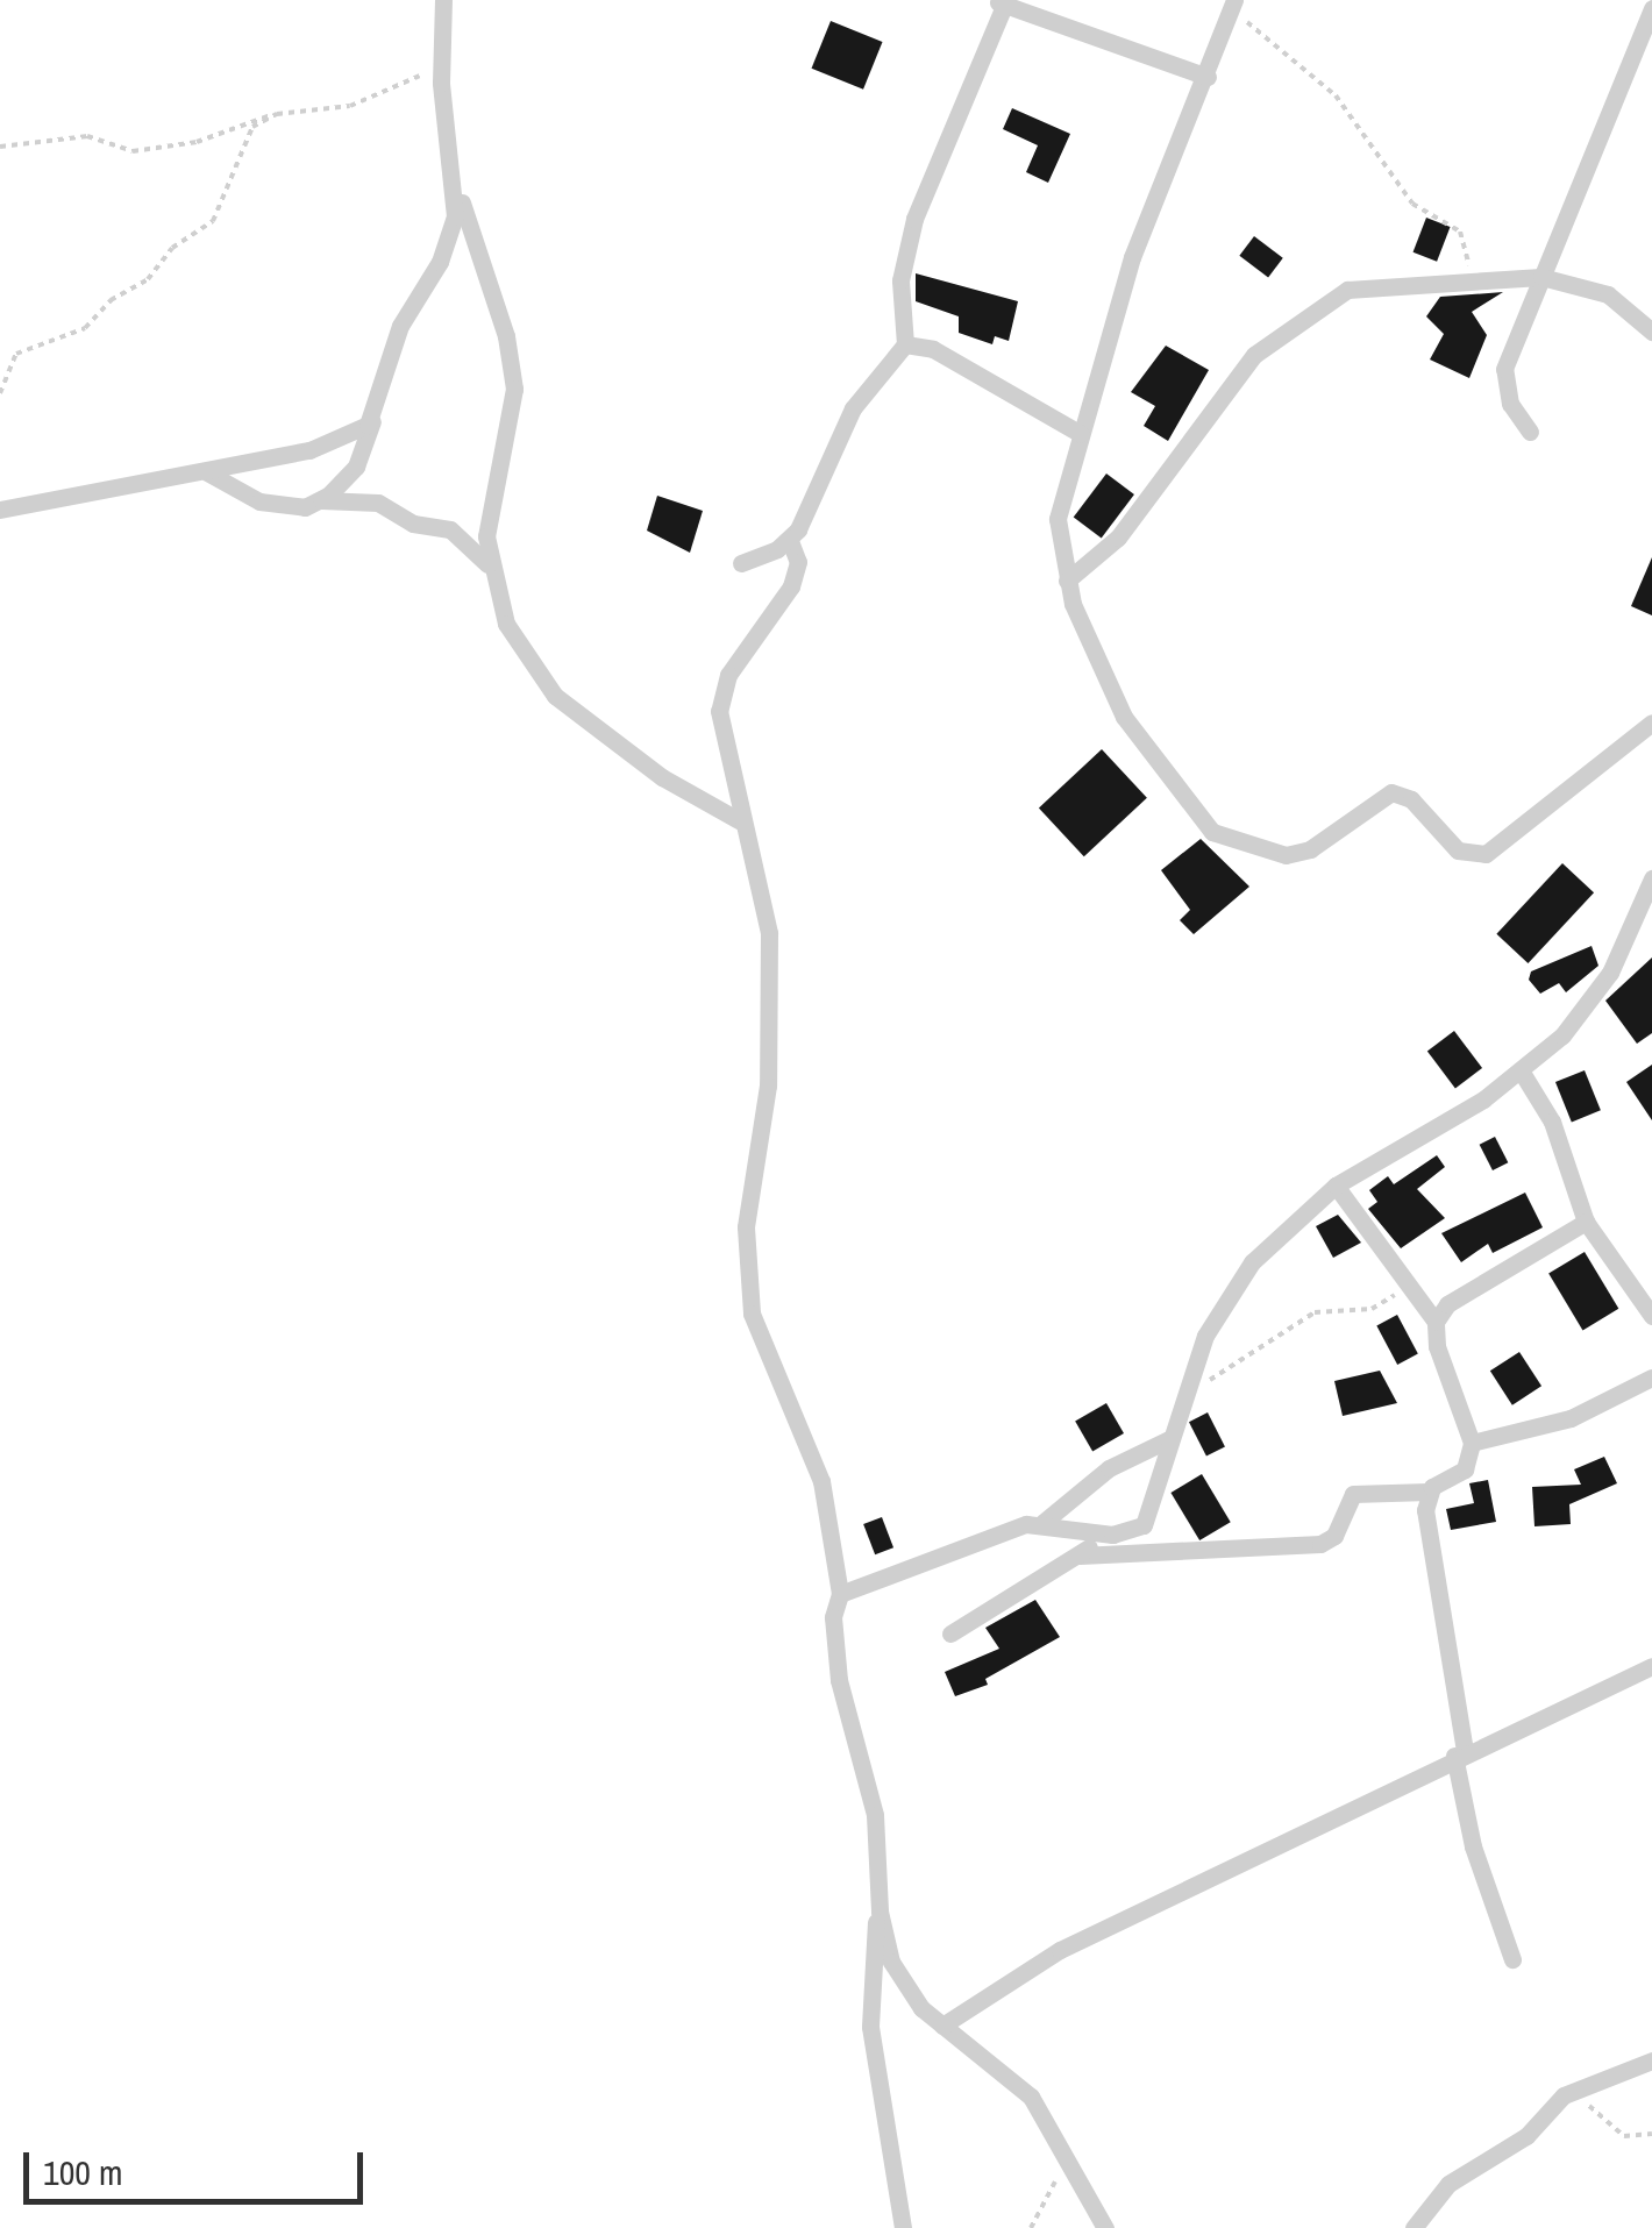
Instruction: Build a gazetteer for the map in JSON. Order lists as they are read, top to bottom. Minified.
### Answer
{"scale_bar":"100 m"}
